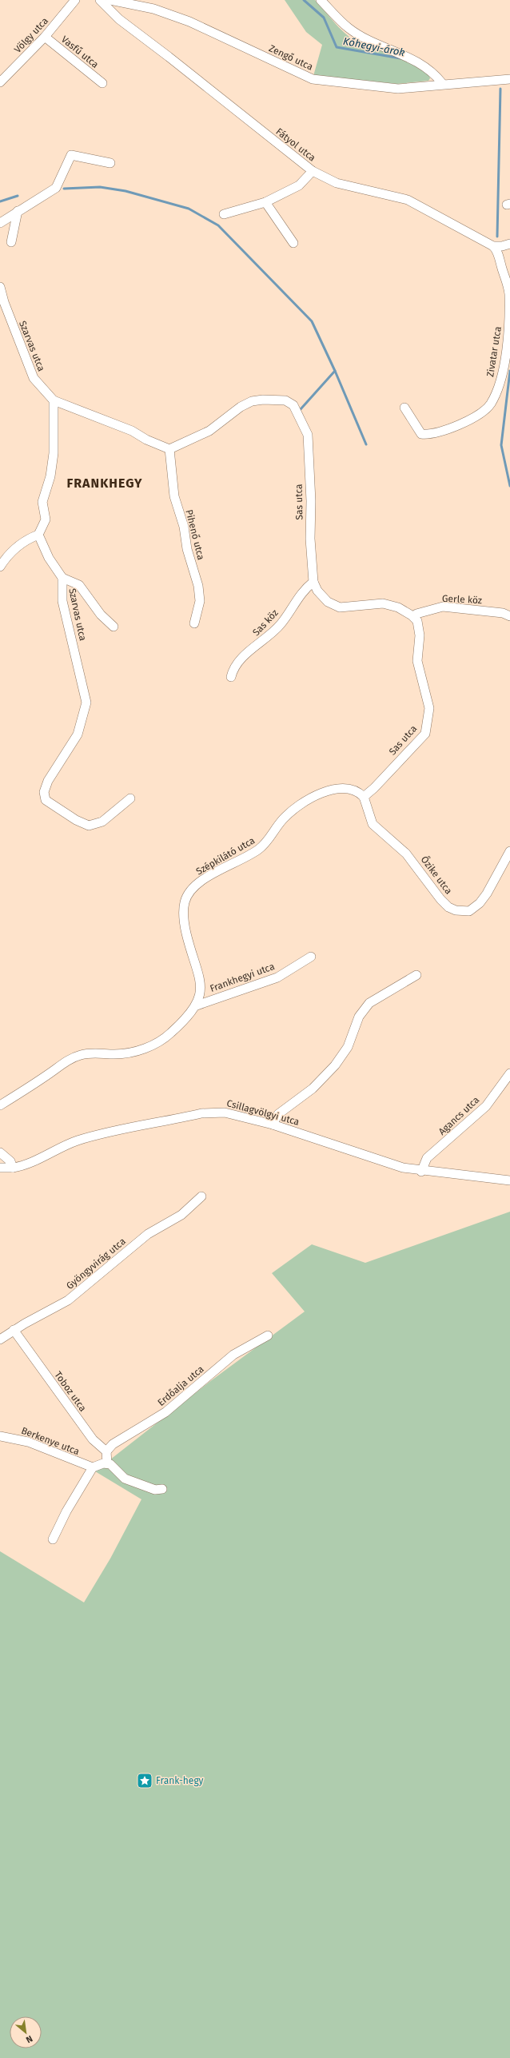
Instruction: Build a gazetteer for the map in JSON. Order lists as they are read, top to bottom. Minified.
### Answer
{"streets":{"street":["Völgy utca","Vasfű utca","Zengő utca","Fátyol utca","Szarvas utca","Zivatar utca","Sas utca","Pihenő utca","Gerle köz","Sas köz","Szépkilátó utca","Őzike utca","Frankhegyi utca","Csillagvölgyi utca","Agancs utca","Gyöngyvirág utca","Erdőalja utca","Toboz utca","Berkenye utca"]},"crossings":[["Völgy utca","Vasfű utca"],["Fátyol utca","Zivatar utca"],["Sas utca","Pihenő utca"],["Sas utca","Gerle köz"],["Sas utca","Sas köz"],["Sas utca","Szépkilátó utca"],["Sas utca","Őzike utca"],["Szépkilátó utca","Őzike utca"],["Szépkilátó utca","Frankhegyi utca"],["Csillagvölgyi utca","Agancs utca"],["Gyöngyvirág utca","Toboz utca"],["Erdőalja utca","Toboz utca"]],"districts":["FRANKHEGY"],"water":["Kőhegyi-árok"],"places":{"place":["Frank-hegy"]},"north":"bottom right"}
